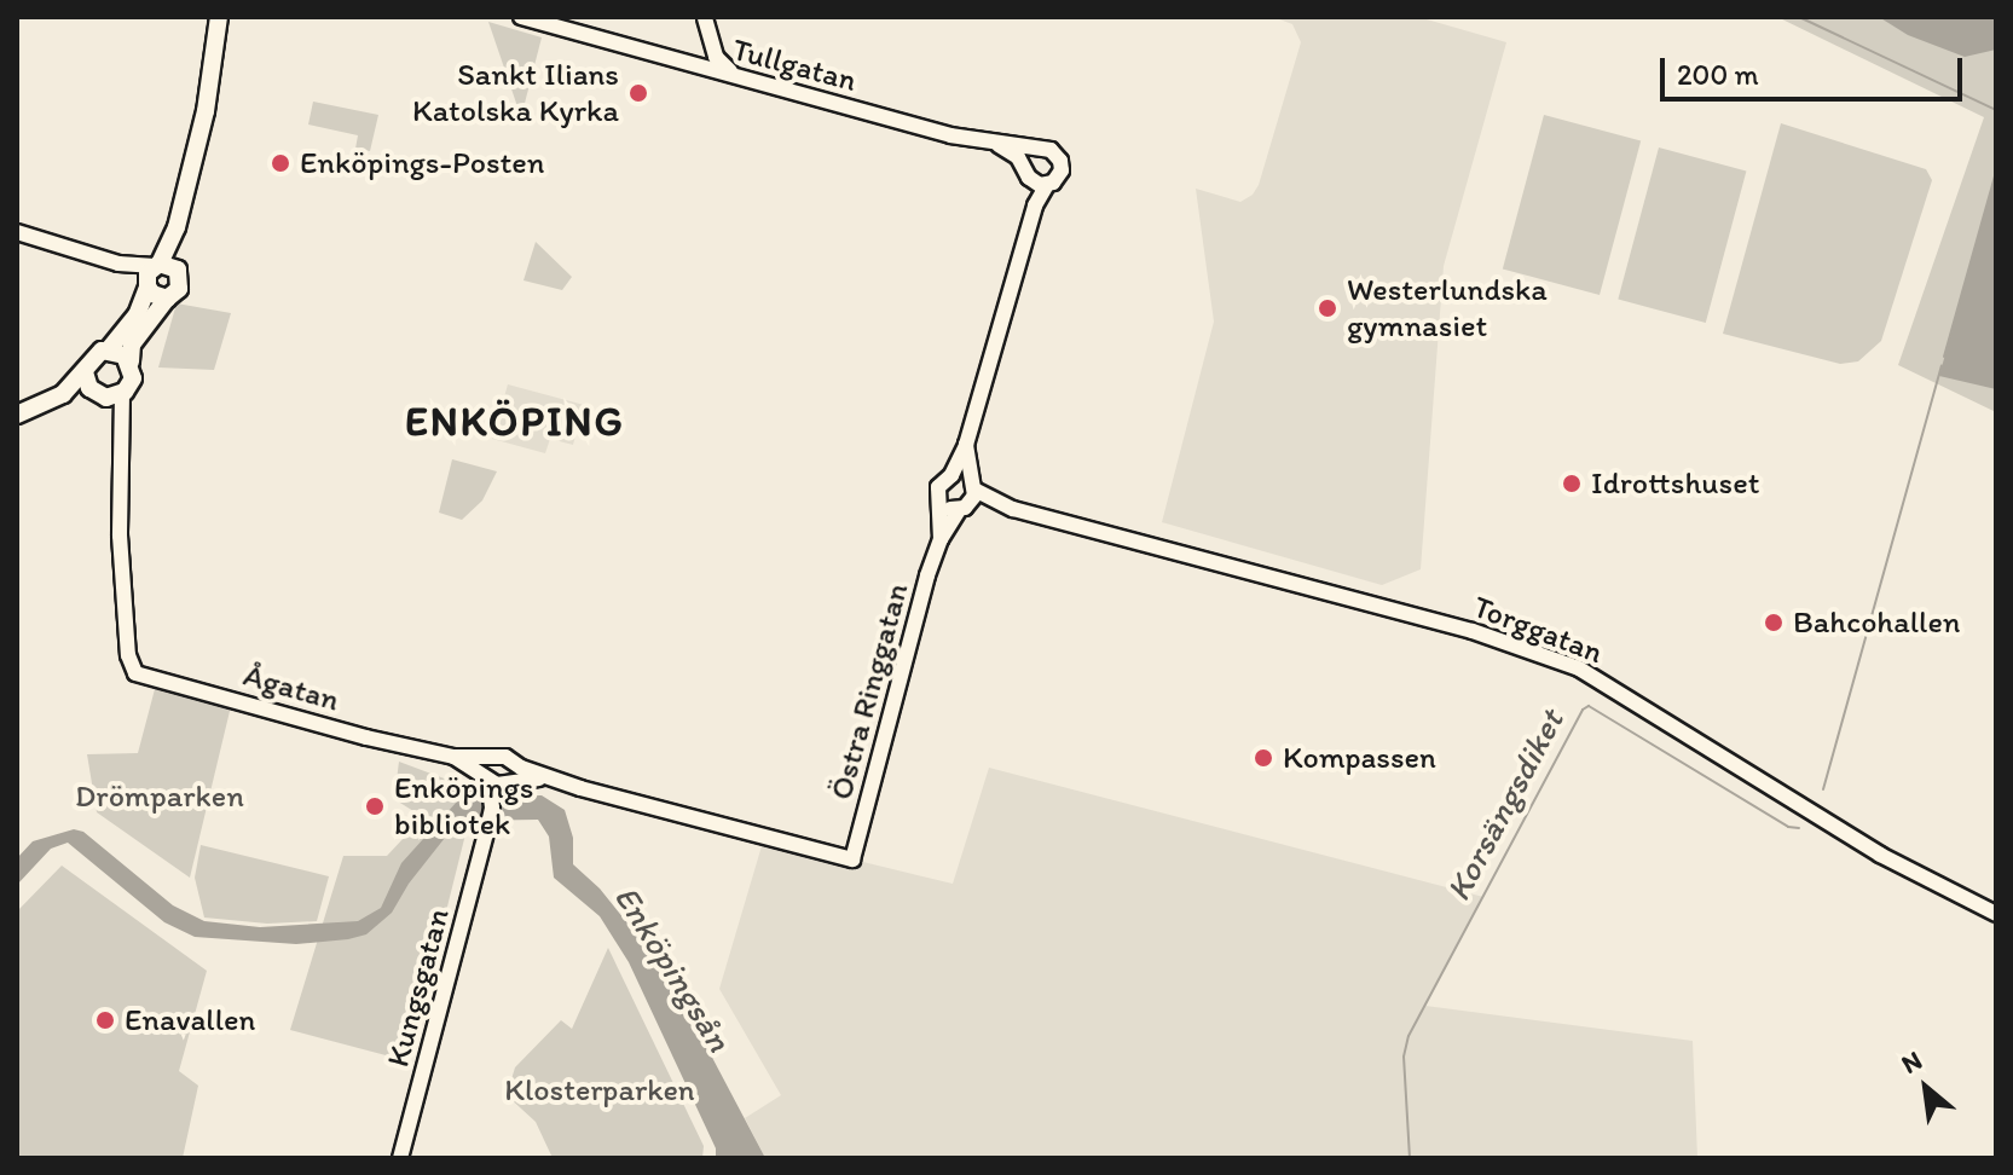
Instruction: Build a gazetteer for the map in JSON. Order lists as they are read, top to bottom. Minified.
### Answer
{"streets":{"street":["Tullgatan","Torggatan","Ågatan","Östra Ringgatan","Kungsgatan"]},"crossings":[["Torggatan","Östra Ringgatan"],["Ågatan","Östra Ringgatan"],["Ågatan","Kungsgatan"]],"districts":["ENKÖPING"],"water":["Korsängsdiket","Enköpingsån"],"parks":["Drömparken","Klosterparken"],"places":["Sankt Ilians Katolska Kyrka","Enköpings-Posten","Westerlundska gymnasiet","Idrottshuset","Bahcohallen","Kompassen","Enköpings bibliotek","Enavallen"],"scale_bar":"200 m","north":"top left"}
